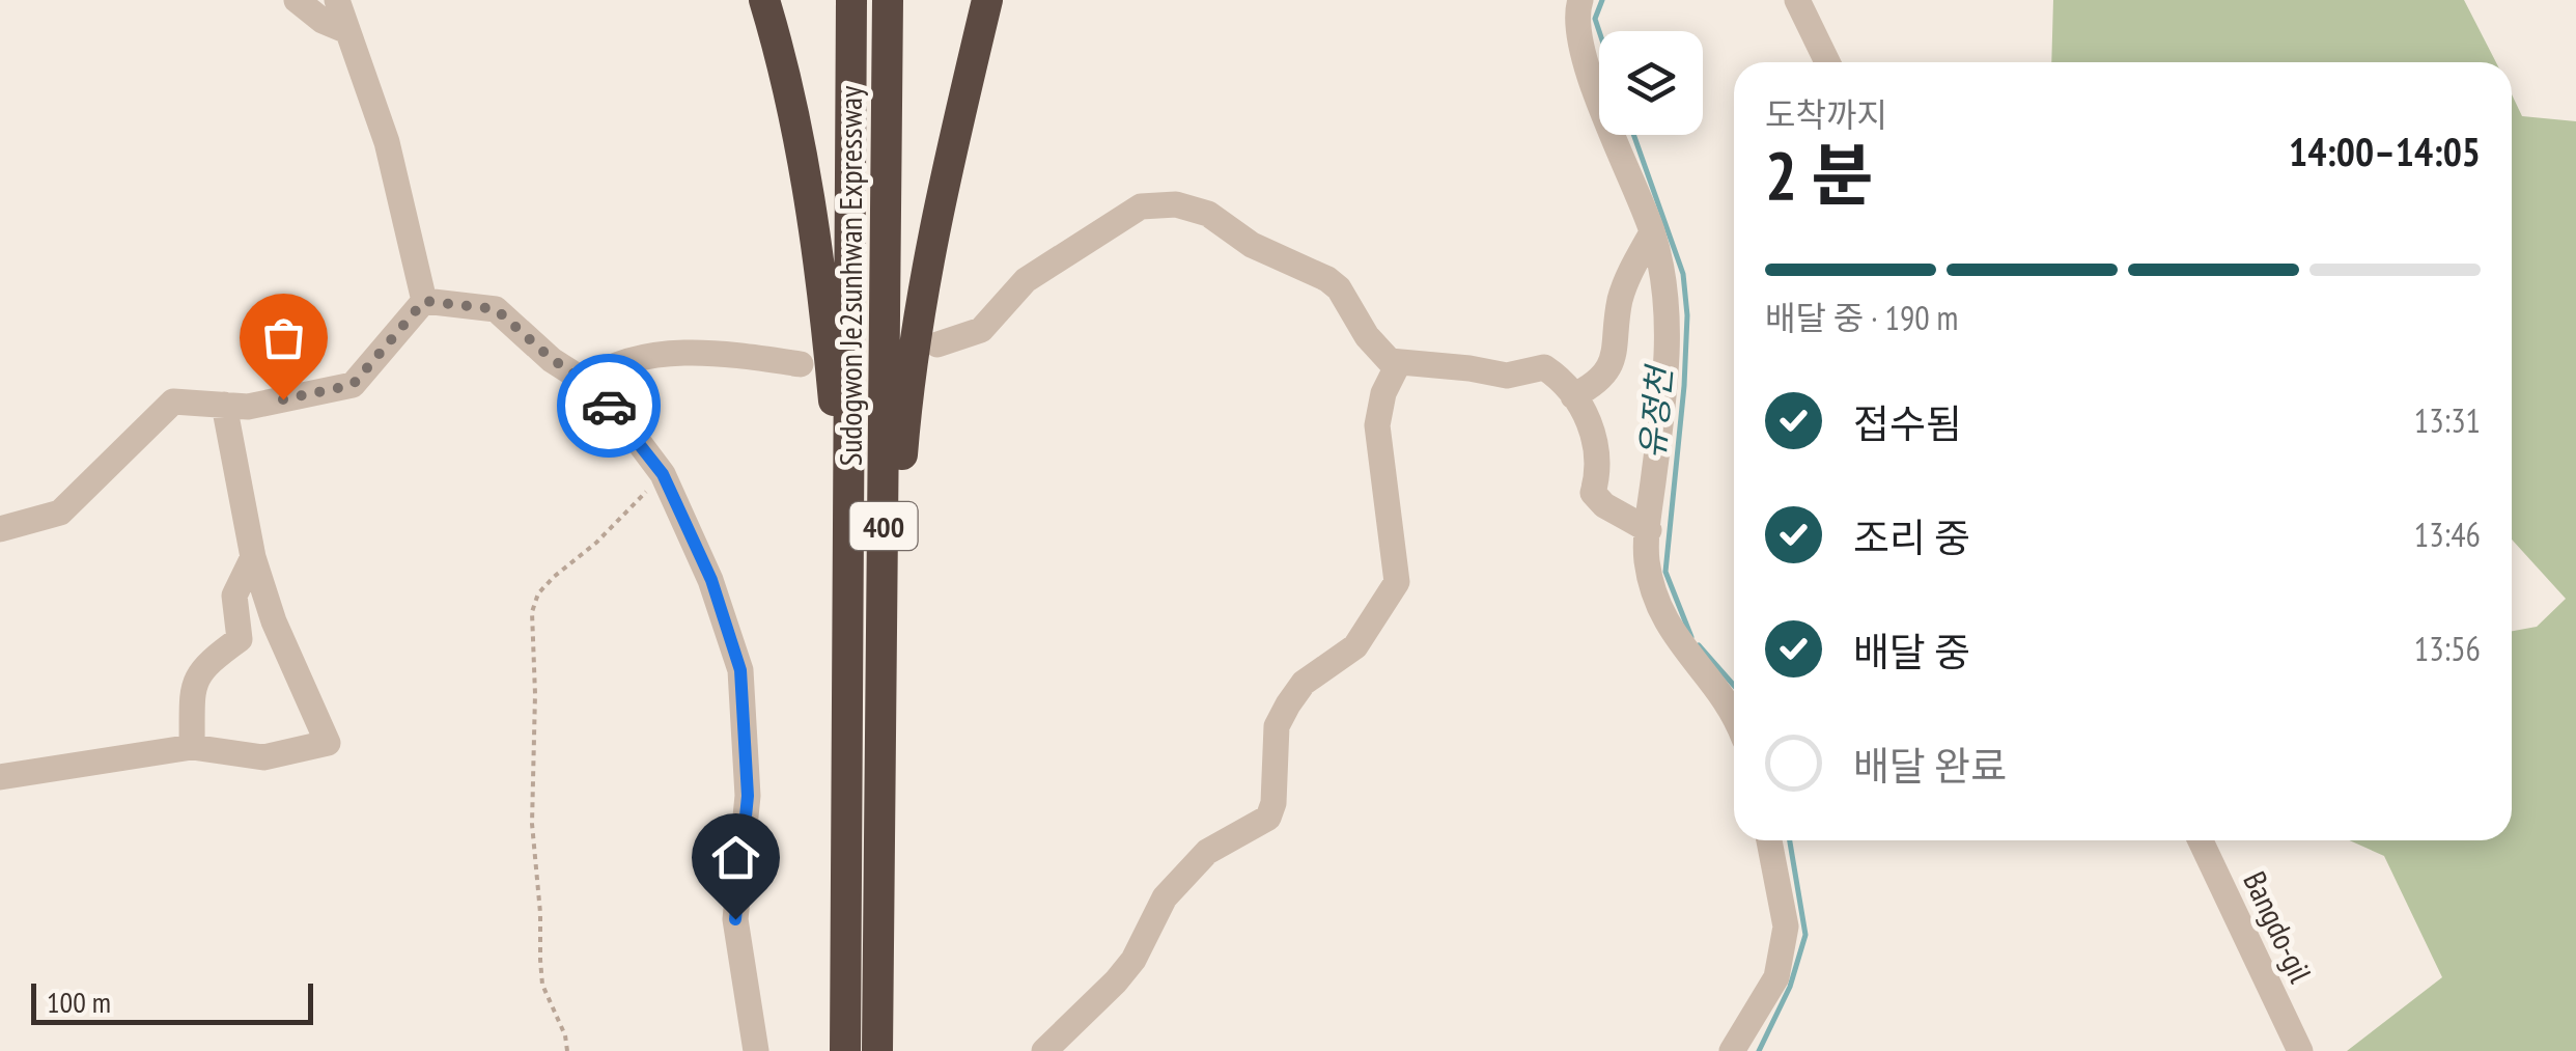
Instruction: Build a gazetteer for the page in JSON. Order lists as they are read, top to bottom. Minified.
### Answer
{"streets":{"highway":["Sudogwon Je2sunhwan Expressway","400"],"street":["Bangdo-gil"]},"water":["유정천"],"scale_bar":"100 m","page":{"heading":["2 분","도착까지","14:00–14:05"],"bar":"배달 중 · 190 m","list":[["접수됨","13:31"],["조리 중","13:46"],["배달 중","13:56"],"배달 완료"],"scale":"100 m"}}
